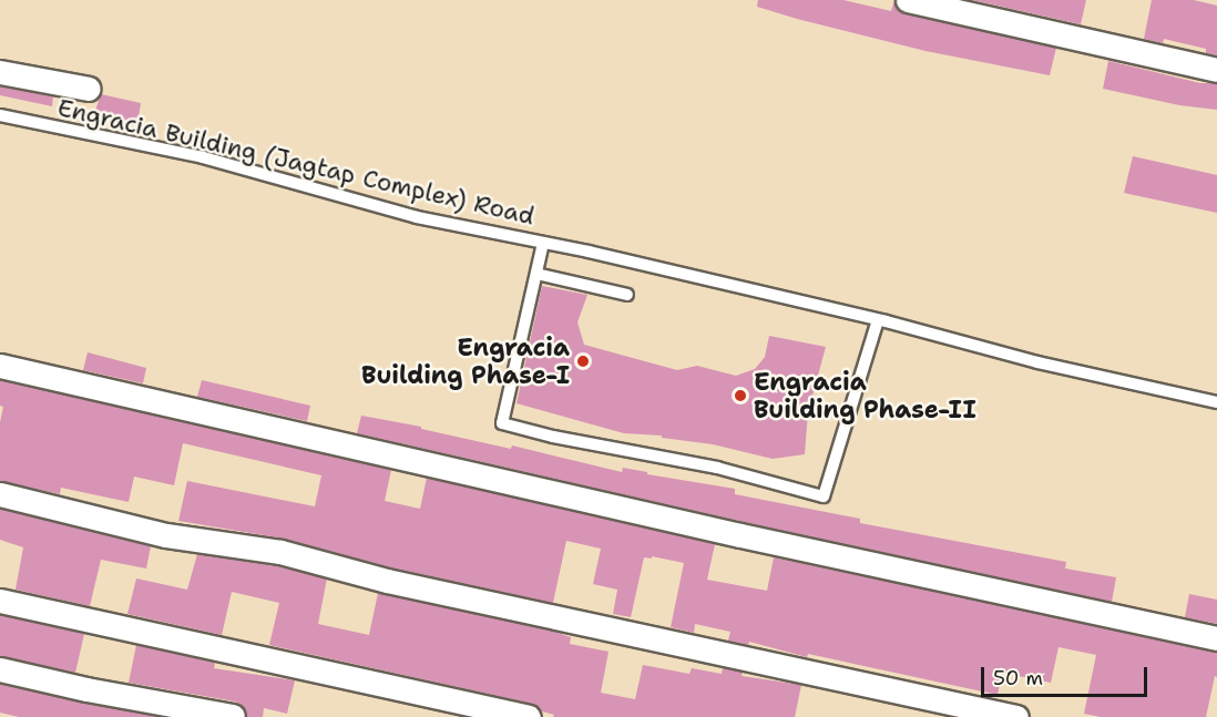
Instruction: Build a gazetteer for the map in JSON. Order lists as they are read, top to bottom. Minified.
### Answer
{"streets":{"lane":["Engracia Building (Jagtap Complex) Road"]},"places":["Engracia Building Phase-I","Engracia Building Phase-II"],"scale_bar":"50 m"}
